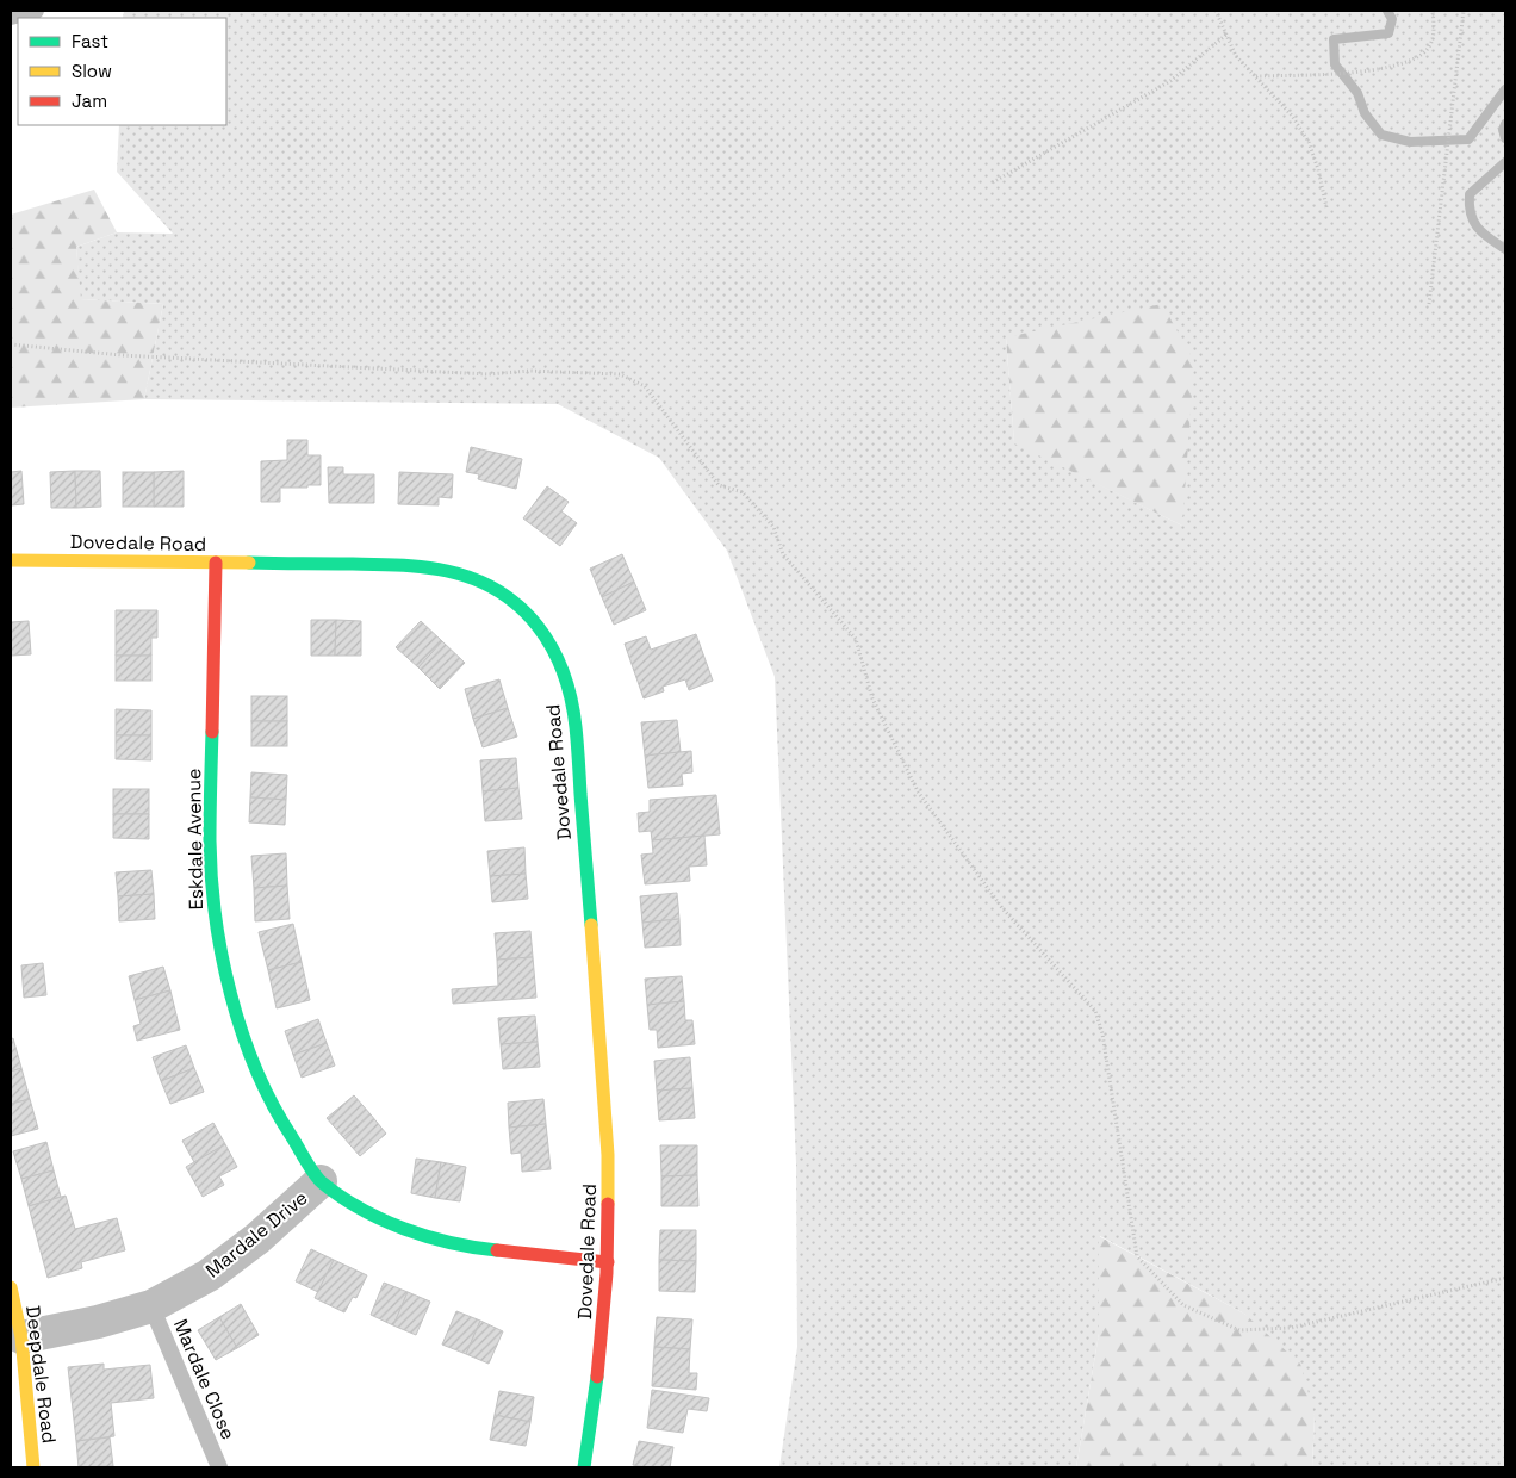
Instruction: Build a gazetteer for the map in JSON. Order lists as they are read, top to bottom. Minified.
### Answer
{"streets":{"street":["Dovedale Road","Eskdale Avenue","Mardale Drive","Deepdale Road"],"lane":["Mardale Close"]},"crossings":[["Dovedale Road","Eskdale Avenue"],["Eskdale Avenue","Mardale Drive"],["Mardale Drive","Deepdale Road"],["Mardale Drive","Mardale Close"]],"legend":["Fast","Slow","Jam"]}
